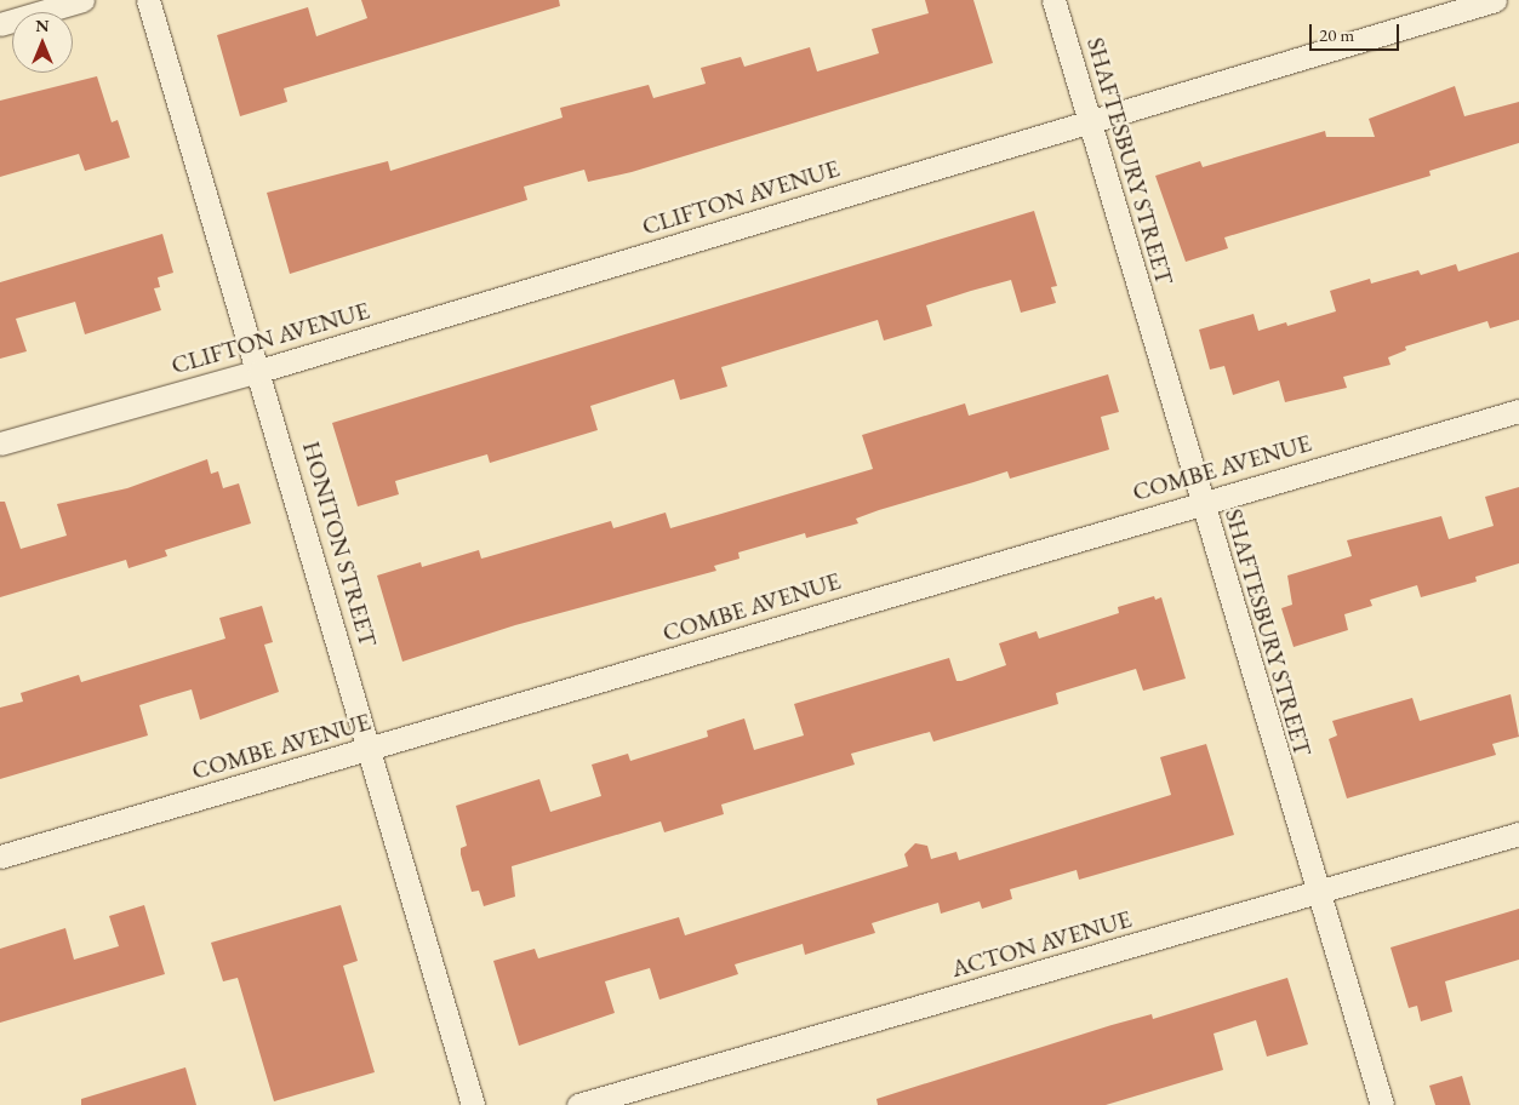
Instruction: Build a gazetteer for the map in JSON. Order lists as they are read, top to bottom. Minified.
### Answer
{"streets":{"street":["SHAFTESBURY STREET","CLIFTON AVENUE","COMBE AVENUE","HONITON STREET","ACTON AVENUE"]},"crossings":[["SHAFTESBURY STREET","CLIFTON AVENUE"],["SHAFTESBURY STREET","COMBE AVENUE"],["SHAFTESBURY STREET","ACTON AVENUE"],["CLIFTON AVENUE","HONITON STREET"],["COMBE AVENUE","HONITON STREET"]],"scale_bar":"20 m","north":"top"}
